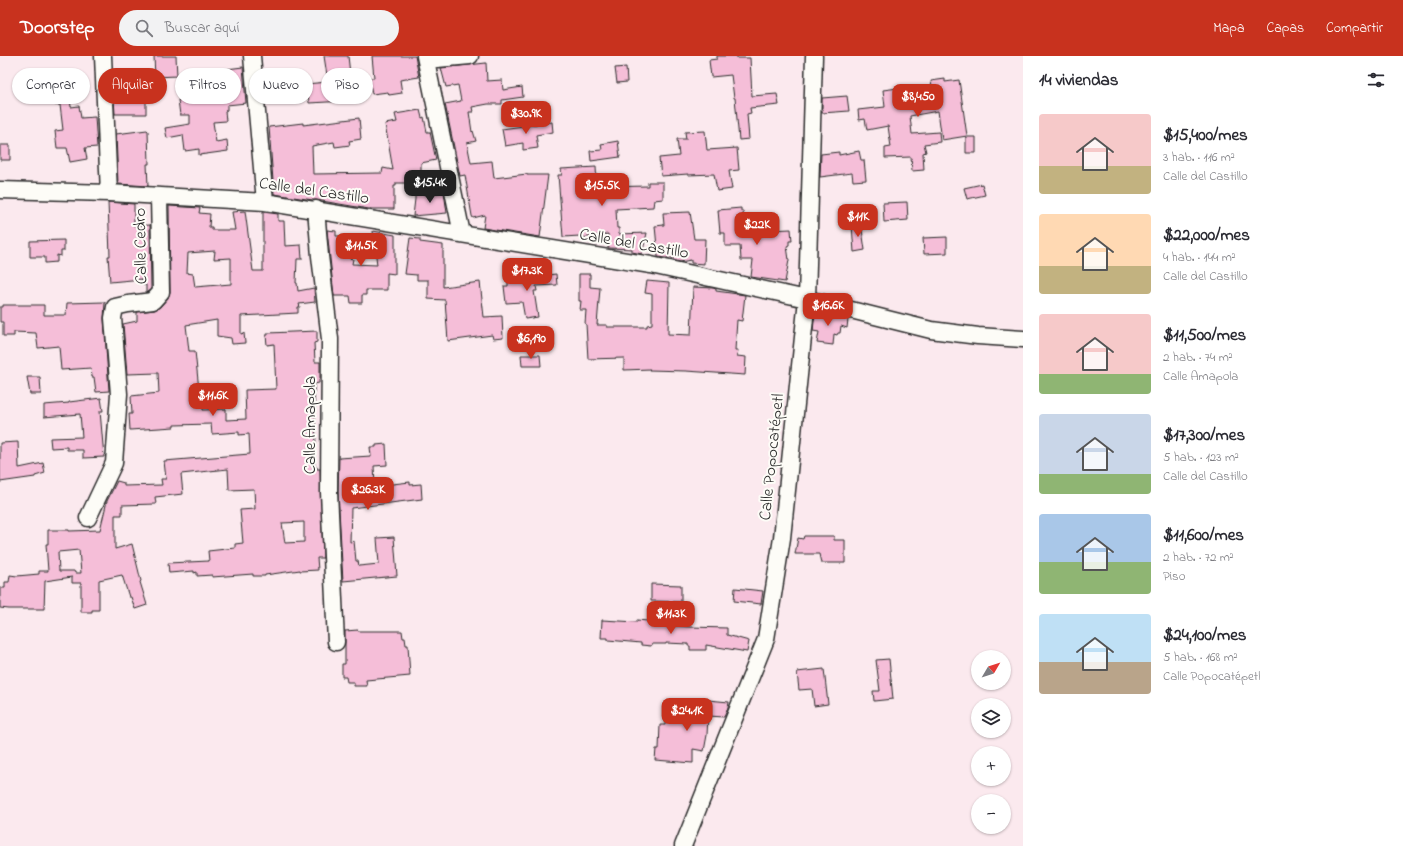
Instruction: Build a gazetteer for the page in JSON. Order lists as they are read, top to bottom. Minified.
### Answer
{"streets":{"street":["Calle del Castillo","Calle Cedro","Calle Amapola","Calle Popocatépetl"]},"crossings":[["Calle del Castillo","Calle Cedro"],["Calle del Castillo","Calle Amapola"],["Calle del Castillo","Calle Popocatépetl"]],"north":"top right","page":{"header":"Doorstep","search":"Buscar aquí","nav":["Mapa","Capas","Compartir"],"heading":"14 viviendas","chip":["Comprar","Alquilar","Filtros","Nuevo","Piso"],"price":["$8,450","$30.9K","$15.4K","$15.5K","$11K","$22K","$11.5K","$17.3K","$16.6K","$6,190","$11.6K","$26.3K","$11.3K","$24.1K"],"list":[{"name":"$15,400/mes","note":"3 hab. · 116 m² · Calle del Castillo"},{"name":"$22,000/mes","note":"4 hab. · 144 m² · Calle del Castillo"},{"name":"$11,500/mes","note":"2 hab. · 74 m² · Calle Amapola"},{"name":"$17,300/mes","note":"5 hab. · 123 m² · Calle del Castillo"},{"name":"$11,600/mes","note":"2 hab. · 72 m² · Piso"},{"name":"$24,100/mes","note":"5 hab. · 168 m² · Calle Popocatépetl"}],"map_buttons":["+","−"]}}
